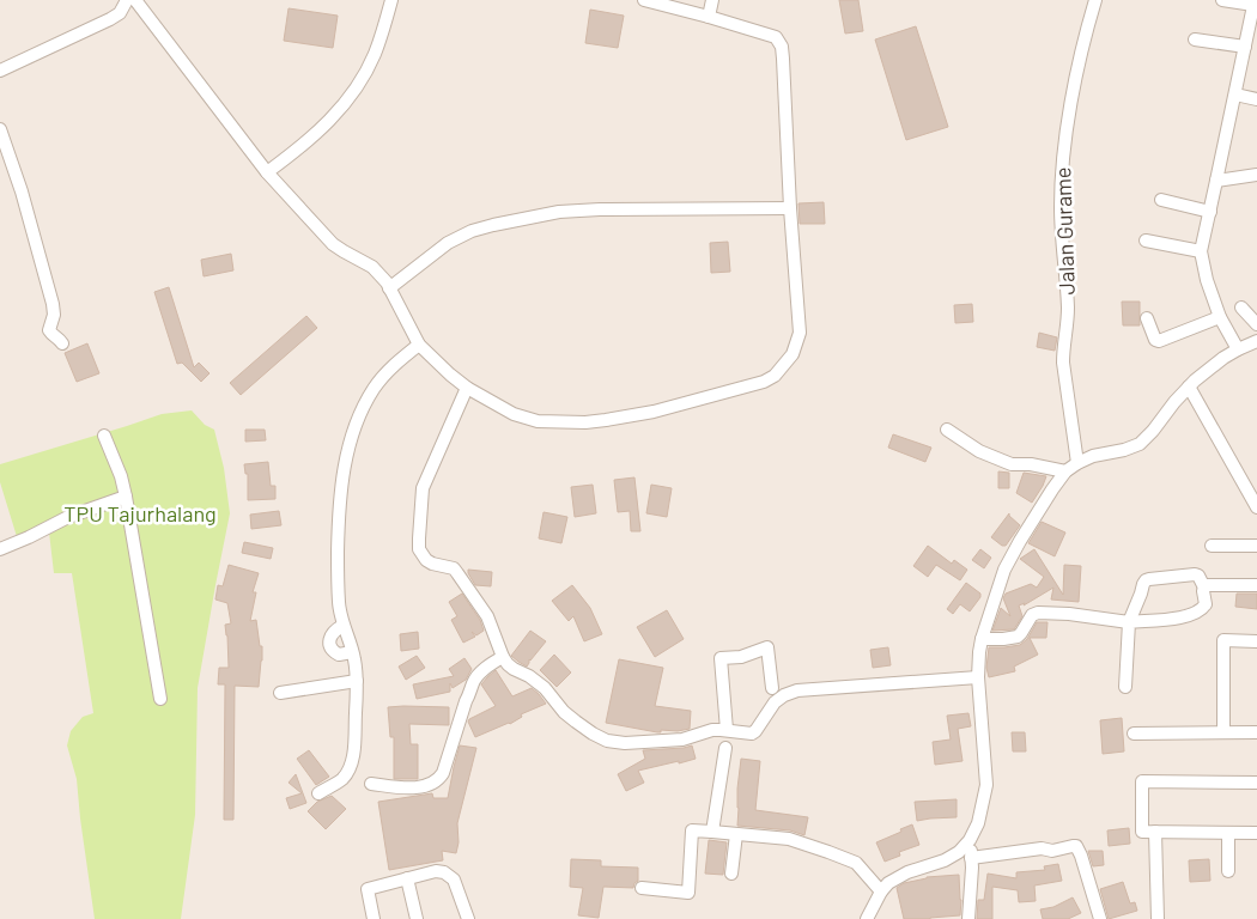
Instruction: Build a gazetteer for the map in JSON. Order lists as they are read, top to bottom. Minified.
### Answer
{"streets":{"street":["Jalan Gurame"]},"parks":["TPU Tajurhalang"]}
